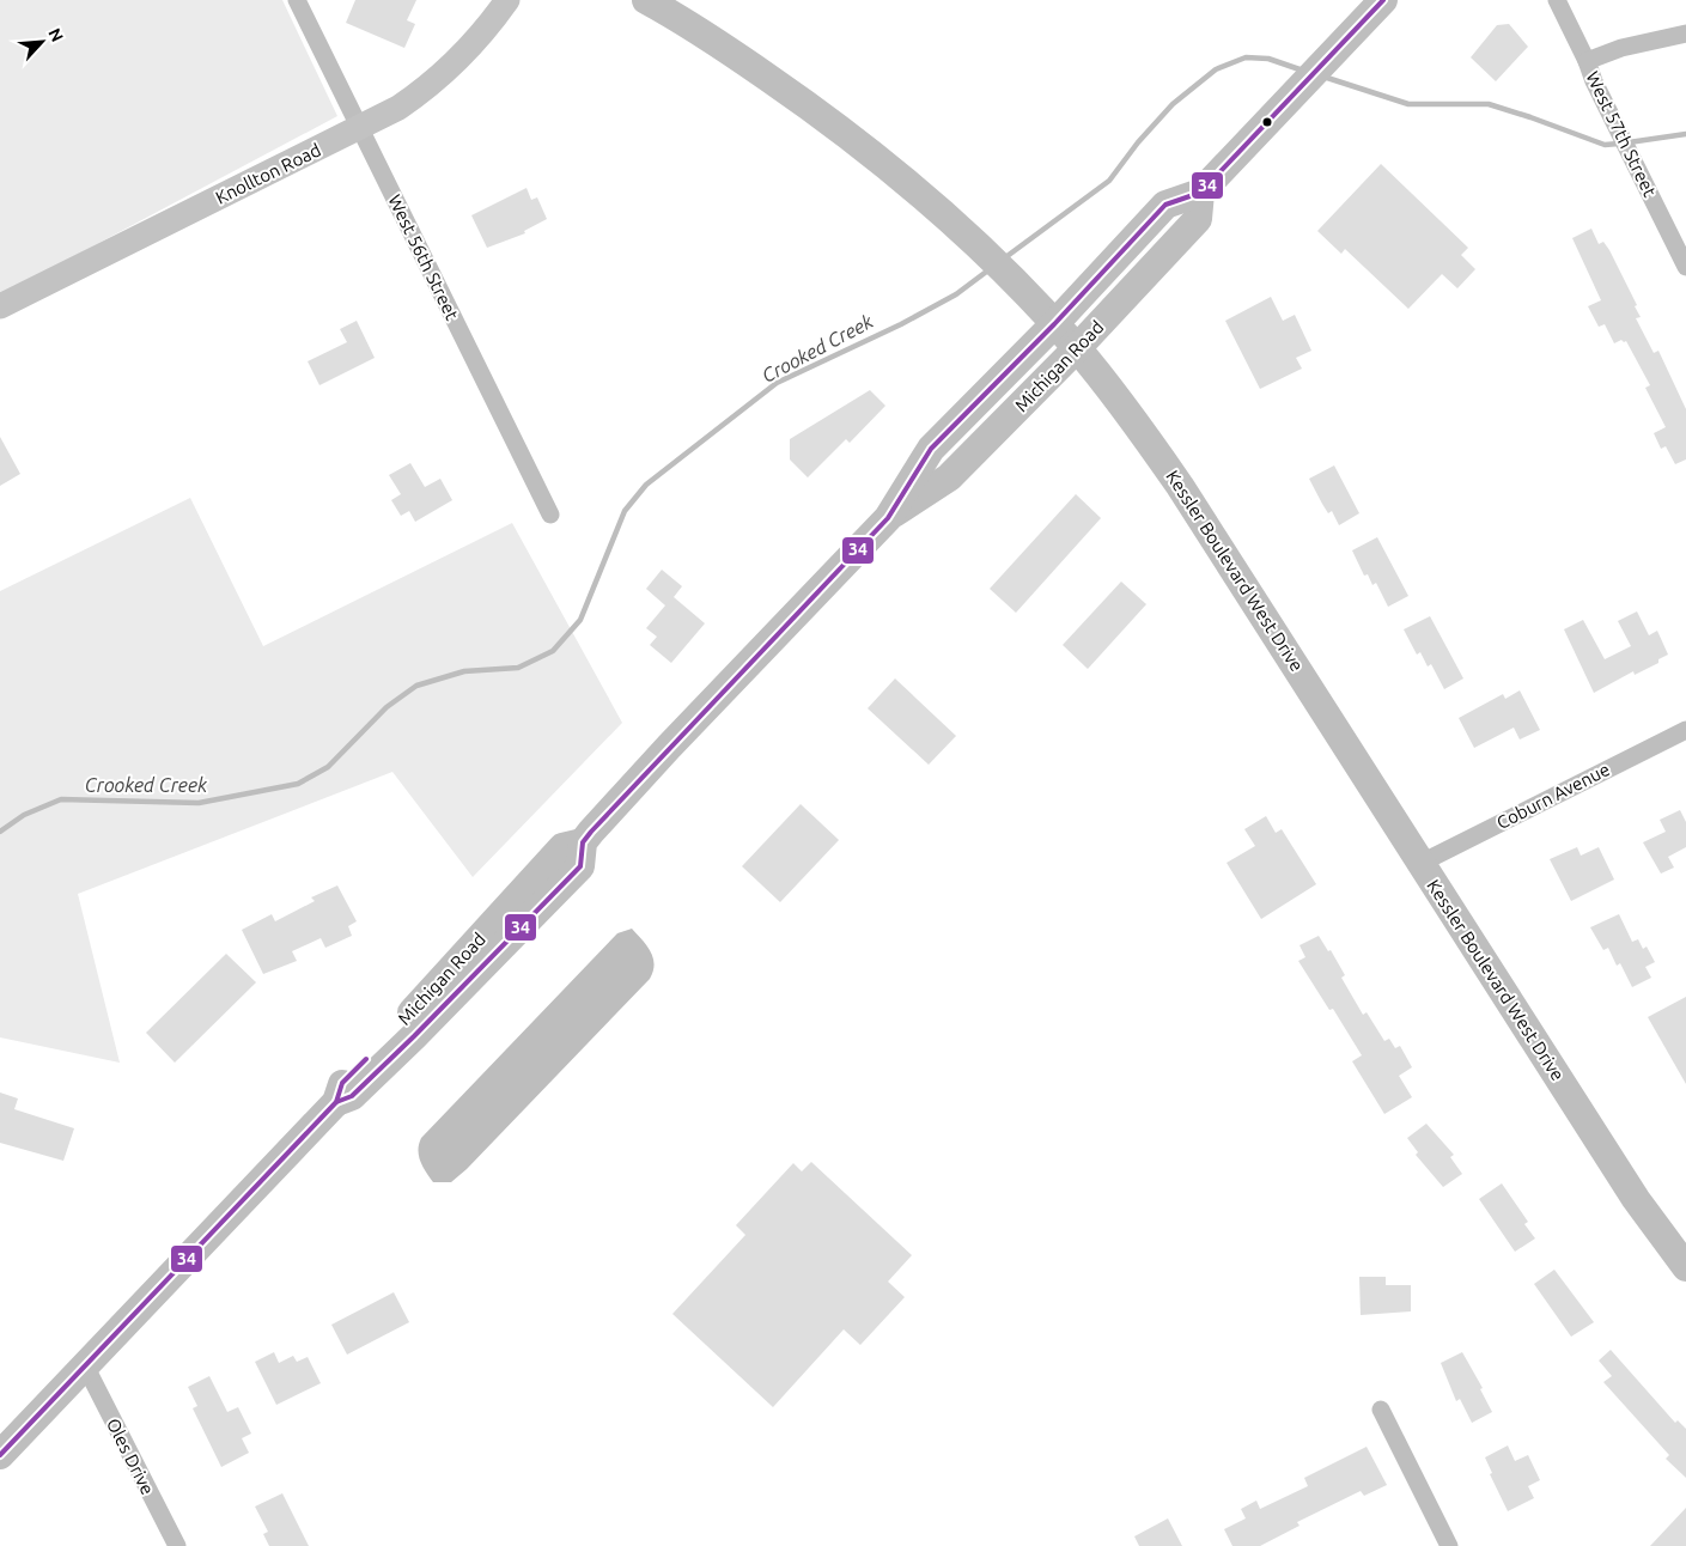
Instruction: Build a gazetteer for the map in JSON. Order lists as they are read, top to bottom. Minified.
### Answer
{"streets":{"main road":["Michigan Road","Kessler Boulevard West Drive"],"street":["West 57th Street","Knollton Road","West 56th Street","Coburn Avenue","Oles Drive"]},"crossings":[["Knollton Road","West 56th Street"],["Michigan Road","Kessler Boulevard West Drive"],["Michigan Road","Oles Drive"],["Kessler Boulevard West Drive","Coburn Avenue"]],"water":["Crooked Creek"],"lines":["transit line 34"],"north":"top right"}
